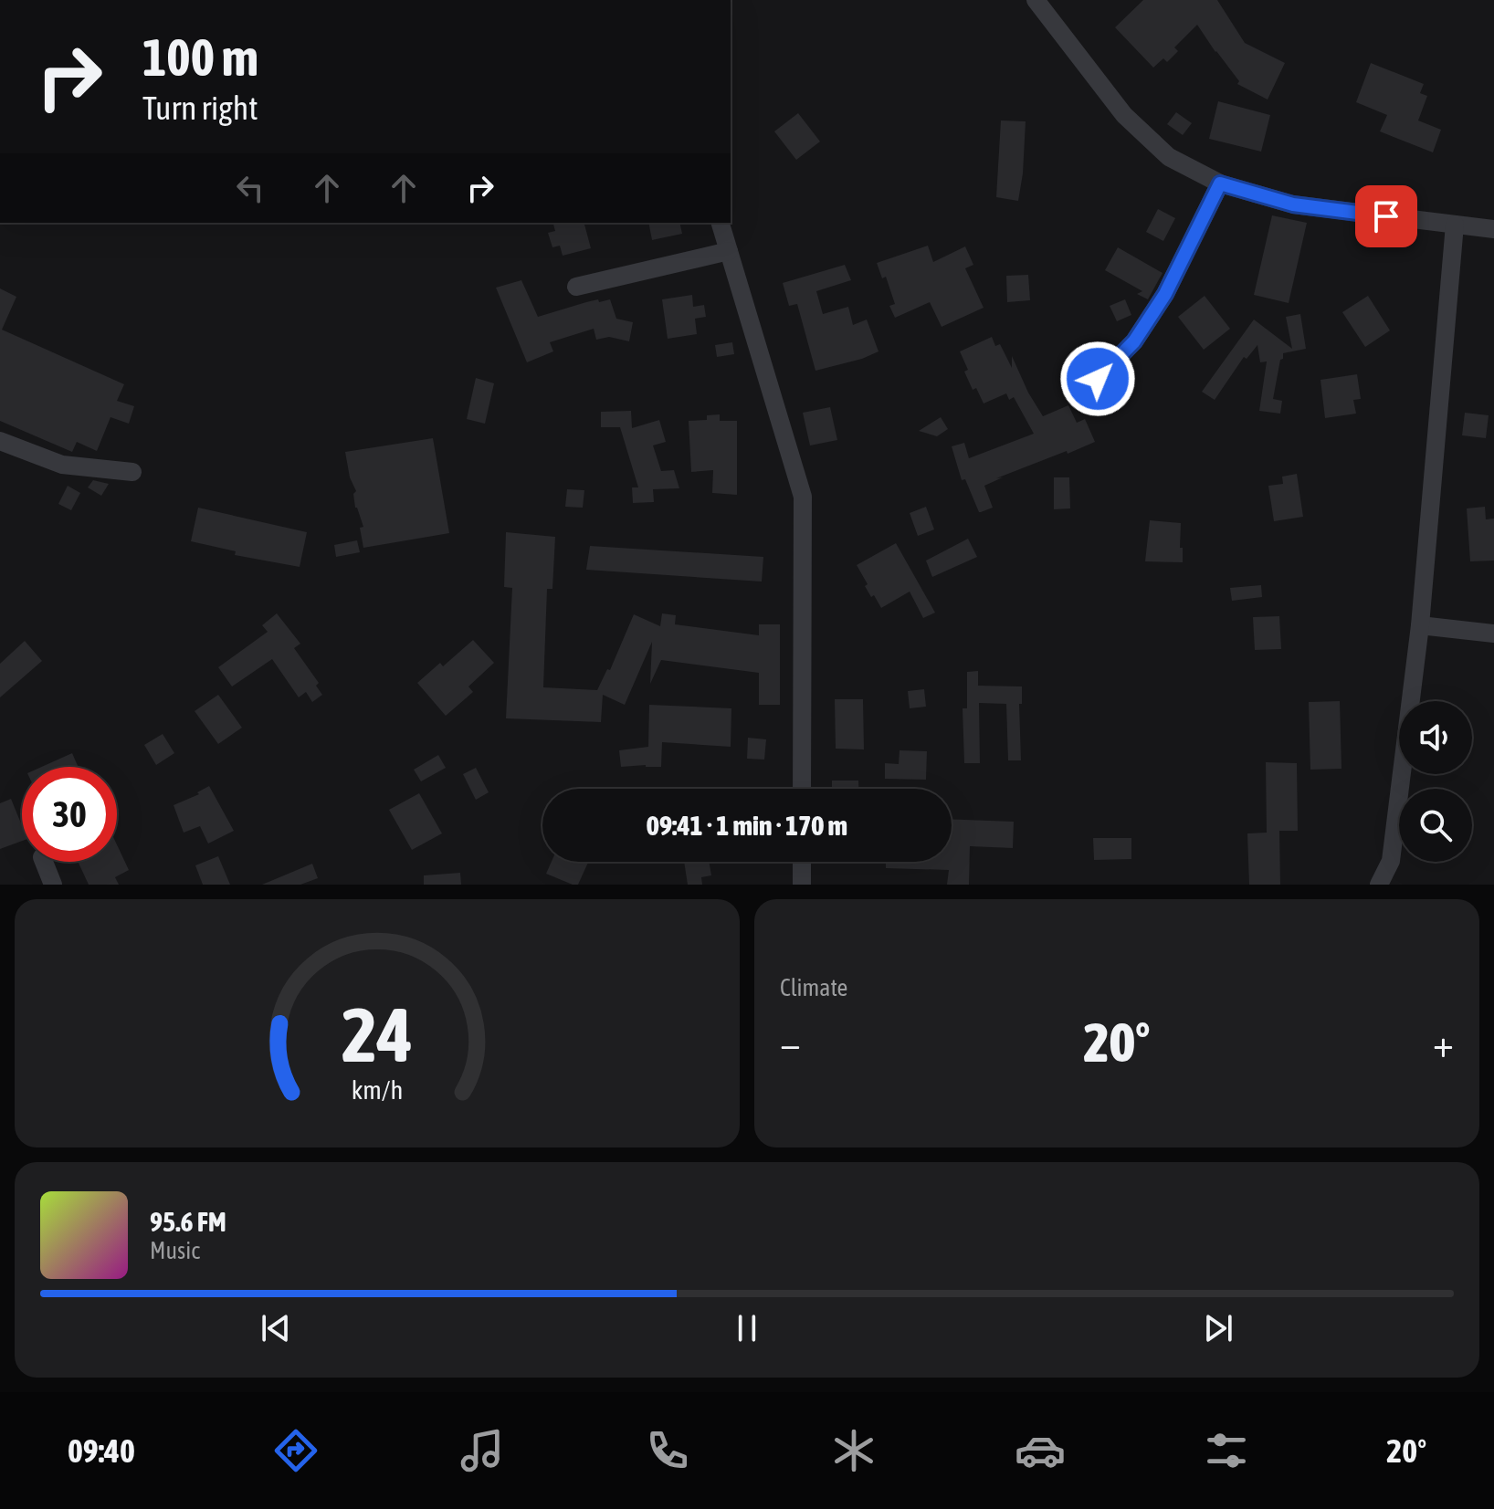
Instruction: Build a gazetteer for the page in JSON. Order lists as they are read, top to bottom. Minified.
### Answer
{"page":{"turn":["100 m","Turn right"],"limit":"30","trip":"09:41 · 1 min · 170 m","tile":"Climate","heat":["−","20°","+"],"song":["95.6 FM","Music"],"tabs":["09:40","20°"],"gauge":["24","km/h"]}}
